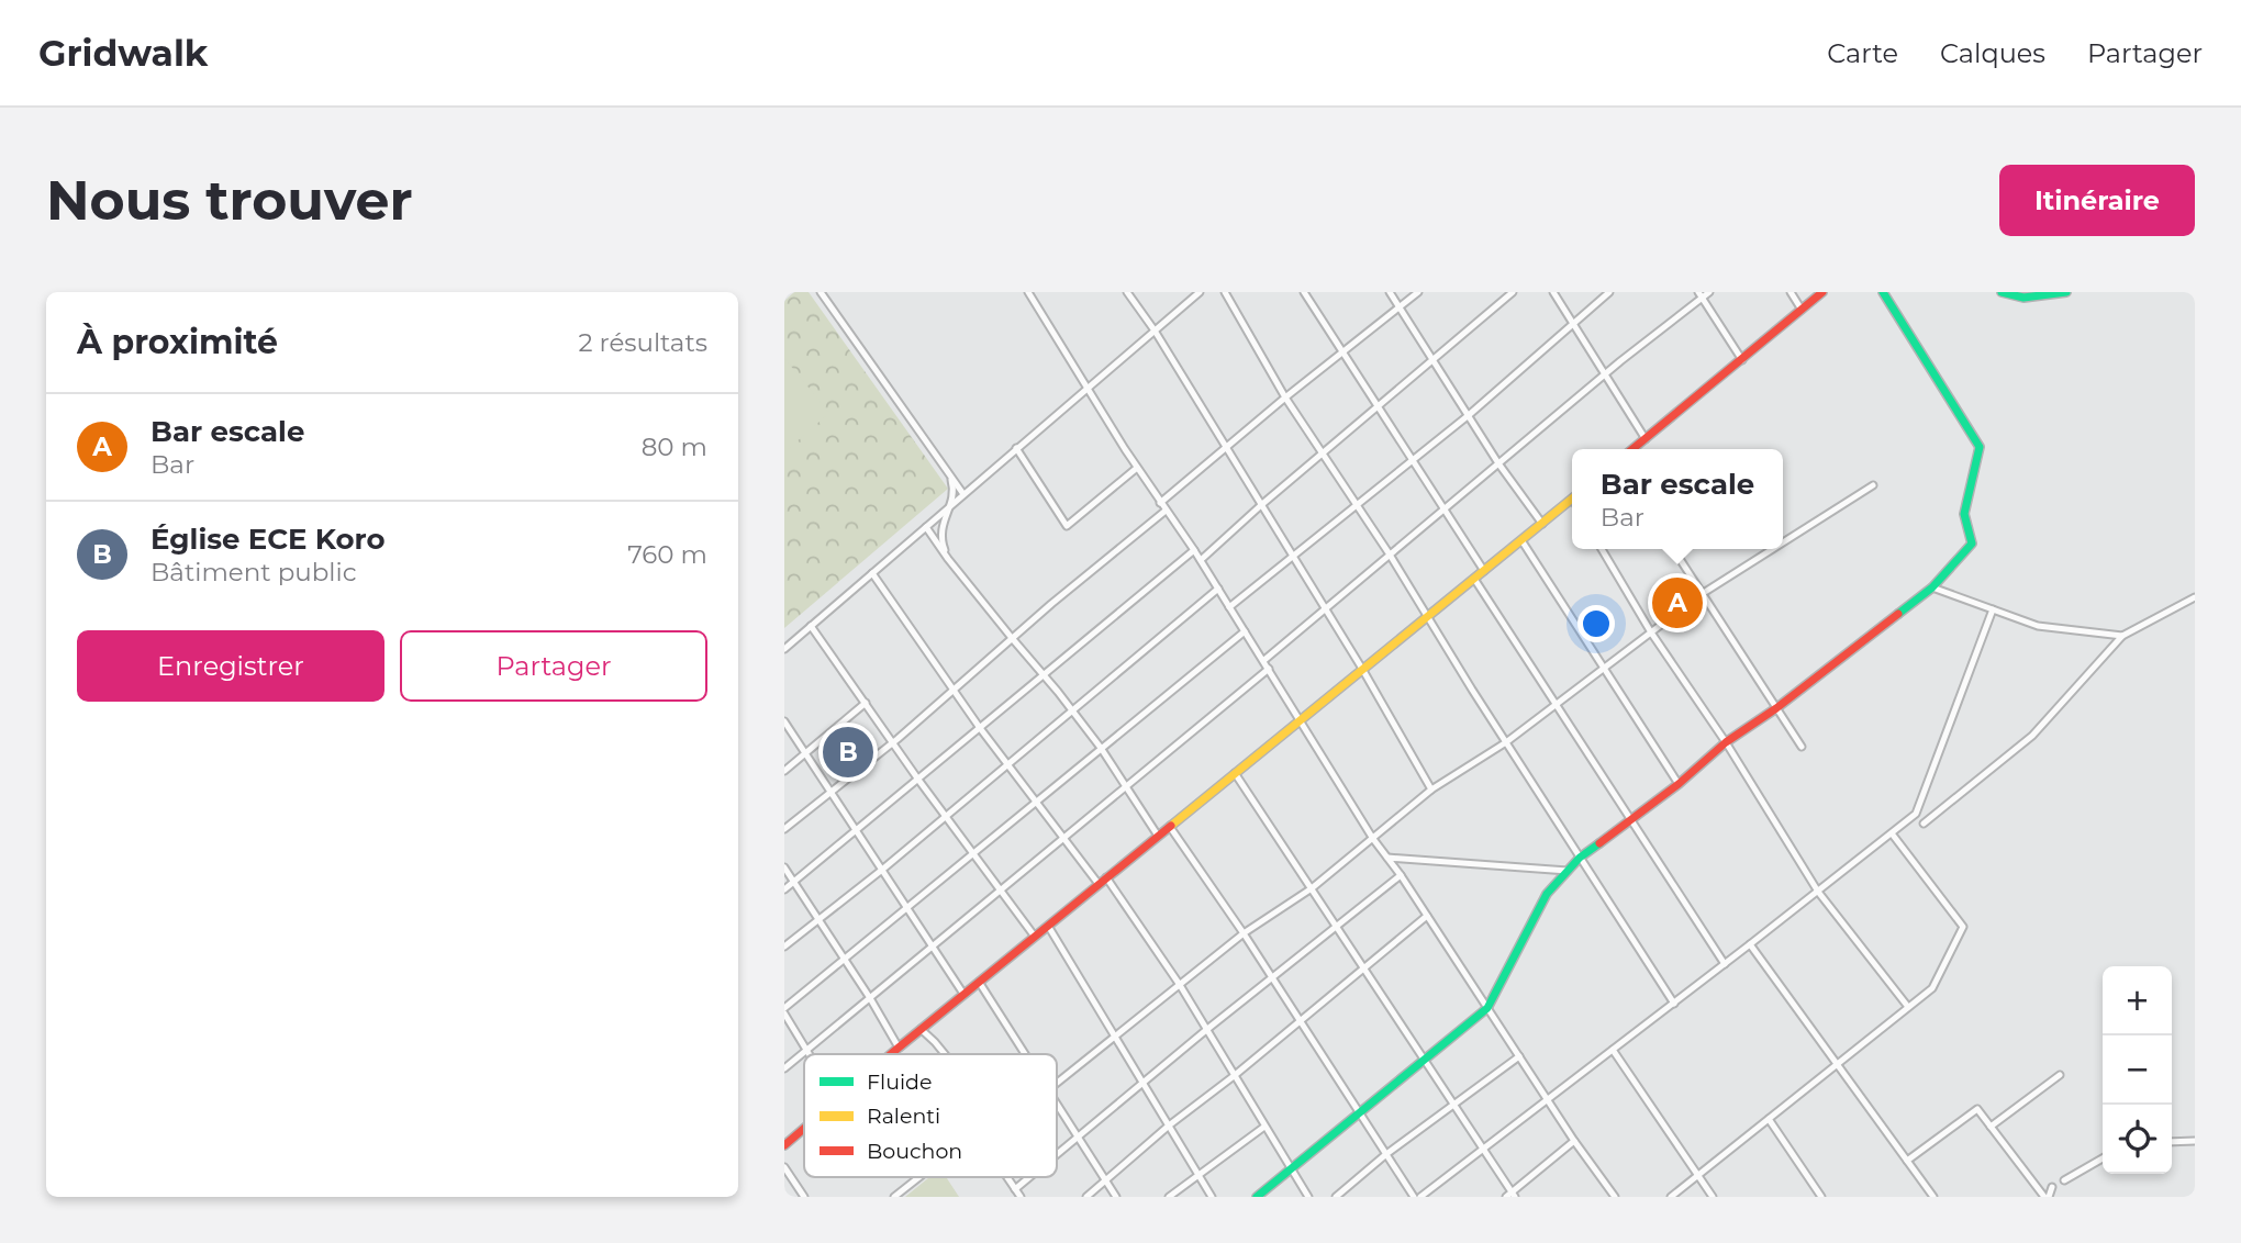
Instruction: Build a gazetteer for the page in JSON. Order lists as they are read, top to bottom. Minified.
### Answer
{"legend":["Fluide","Ralenti","Bouchon"],"page":{"header":"Gridwalk","nav":["Carte","Calques","Partager"],"buttons":["Itinéraire",["Enregistrer","Partager"]],"title":"Nous trouver","heading":["À proximité","2 résultats"],"list":[{"mark":"A","name":"Bar escale","note":"Bar","value":"80 m"},{"mark":"B","name":"Église ECE Koro","note":"Bâtiment public","value":"760 m"}],"popup":["Bar escale","Bar"],"pins":["A","B"],"map_buttons":["+","−"]}}
